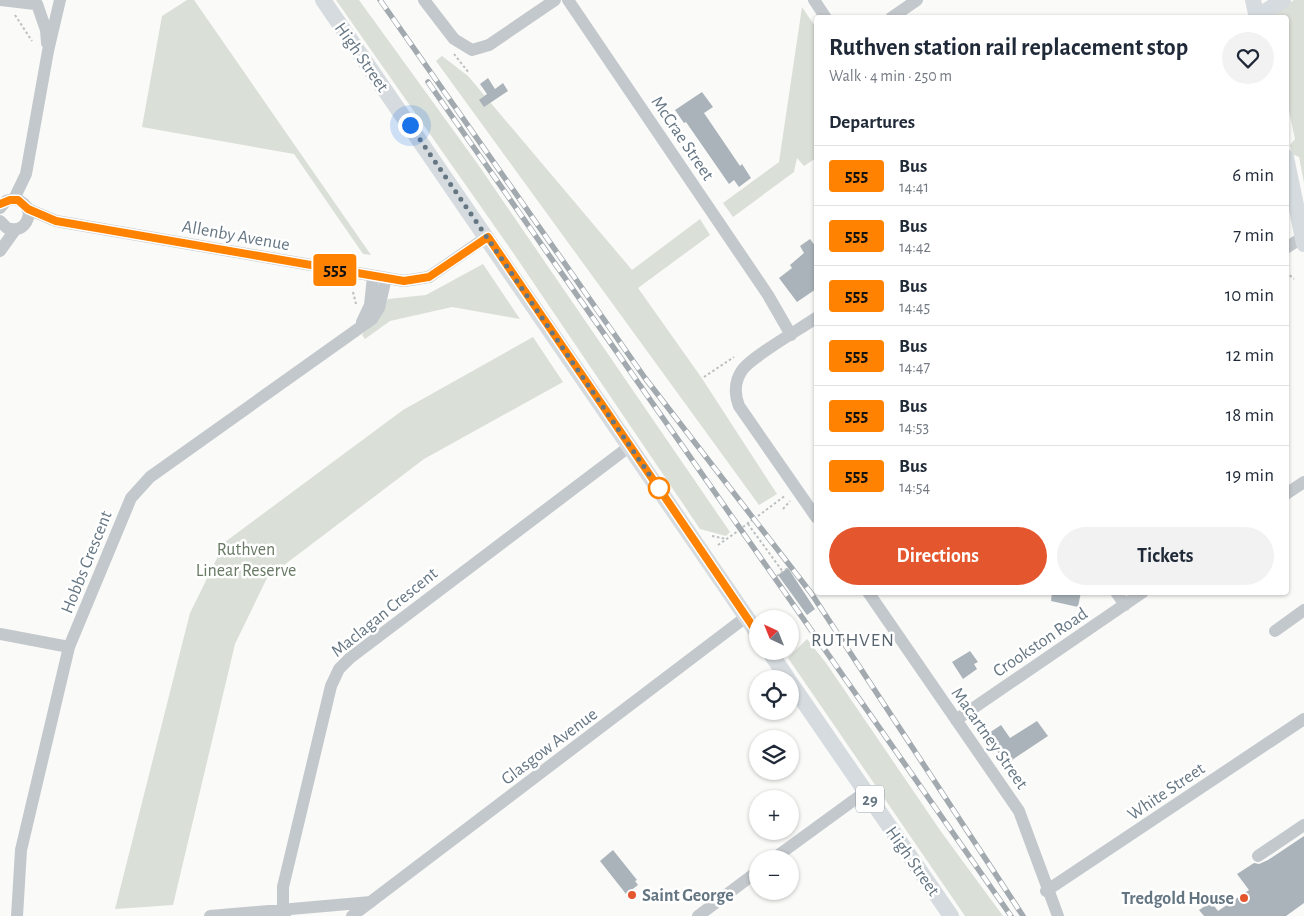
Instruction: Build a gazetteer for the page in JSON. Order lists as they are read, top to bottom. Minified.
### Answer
{"streets":{"main road":["High Street","29"],"street":["McCrae Street","Allenby Avenue","Hobbs Crescent","Maclagan Crescent","Crookston Road","Macartney Street","Glasgow Avenue","White Street"]},"crossings":[["High Street","Allenby Avenue"],["High Street","Maclagan Crescent"],["High Street","Glasgow Avenue"],["Allenby Avenue","Hobbs Crescent"],["Crookston Road","Macartney Street"],["Macartney Street","White Street"]],"districts":["RUTHVEN"],"parks":["Ruthven Linear Reserve"],"places":["Saint George","Tredgold House"],"lines":["bus line 555"],"north":"top left","page":{"on_map":"555","heading":[["Ruthven station rail replacement stop","Walk · 4 min · 250 m"],"Departures"],"list":[{"mark":"555","name":"Bus","note":"14:41","value":"6 min"},{"mark":"555","name":"Bus","note":"14:42","value":"7 min"},{"mark":"555","name":"Bus","note":"14:45","value":"10 min"},{"mark":"555","name":"Bus","note":"14:47","value":"12 min"},{"mark":"555","name":"Bus","note":"14:53","value":"18 min"},{"mark":"555","name":"Bus","note":"14:54","value":"19 min"}],"buttons":["Directions","Tickets"],"map_buttons":["+","−"]}}
